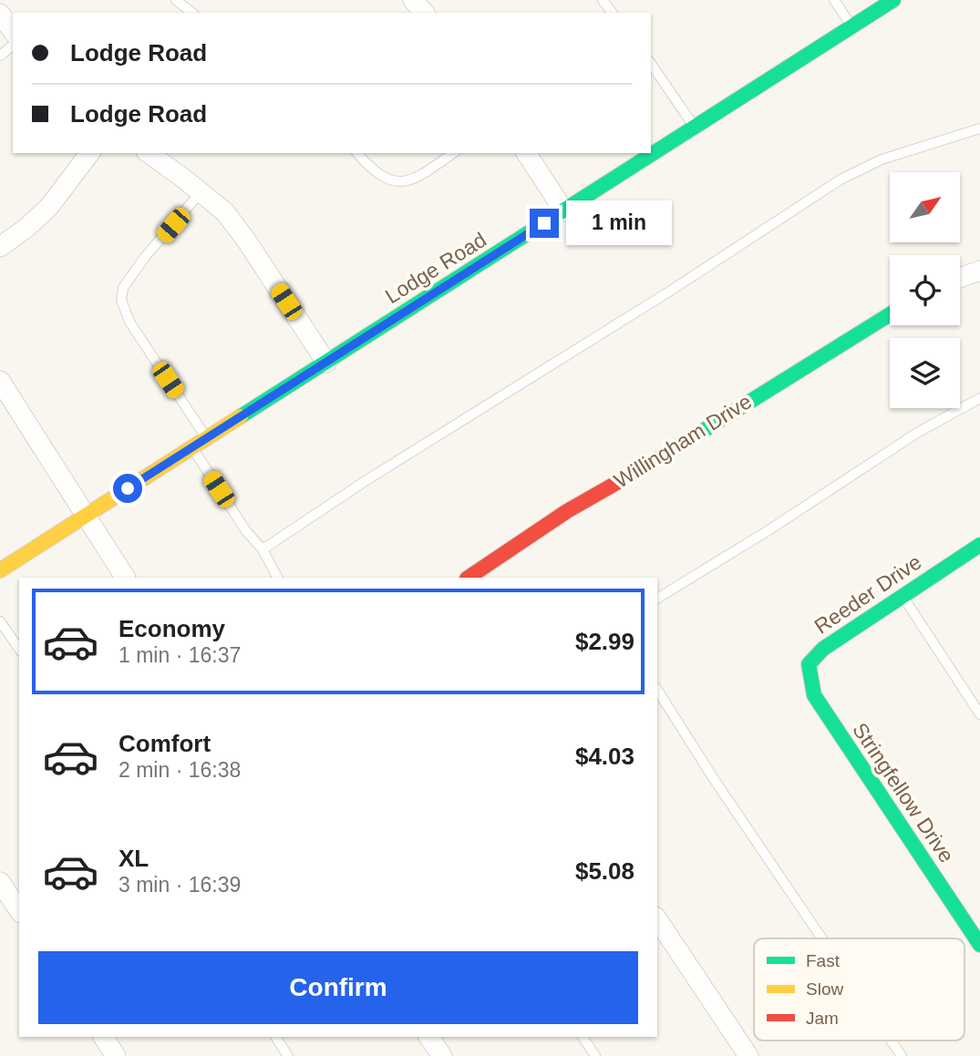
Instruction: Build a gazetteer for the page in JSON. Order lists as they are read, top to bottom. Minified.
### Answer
{"streets":{"street":["Lodge Road","Willingham Drive","Reeder Drive","Stringfellow Drive"]},"crossings":[["Reeder Drive","Stringfellow Drive"]],"legend":["Fast","Slow","Jam"],"north":"top right","page":{"banner":["Lodge Road","Lodge Road"],"bubble":"1 min","list":[{"name":"Economy","note":"1 min · 16:37","value":"$2.99"},{"name":"Comfort","note":"2 min · 16:38","value":"$4.03"},{"name":"XL","note":"3 min · 16:39","value":"$5.08"}],"buttons":"Confirm"}}
